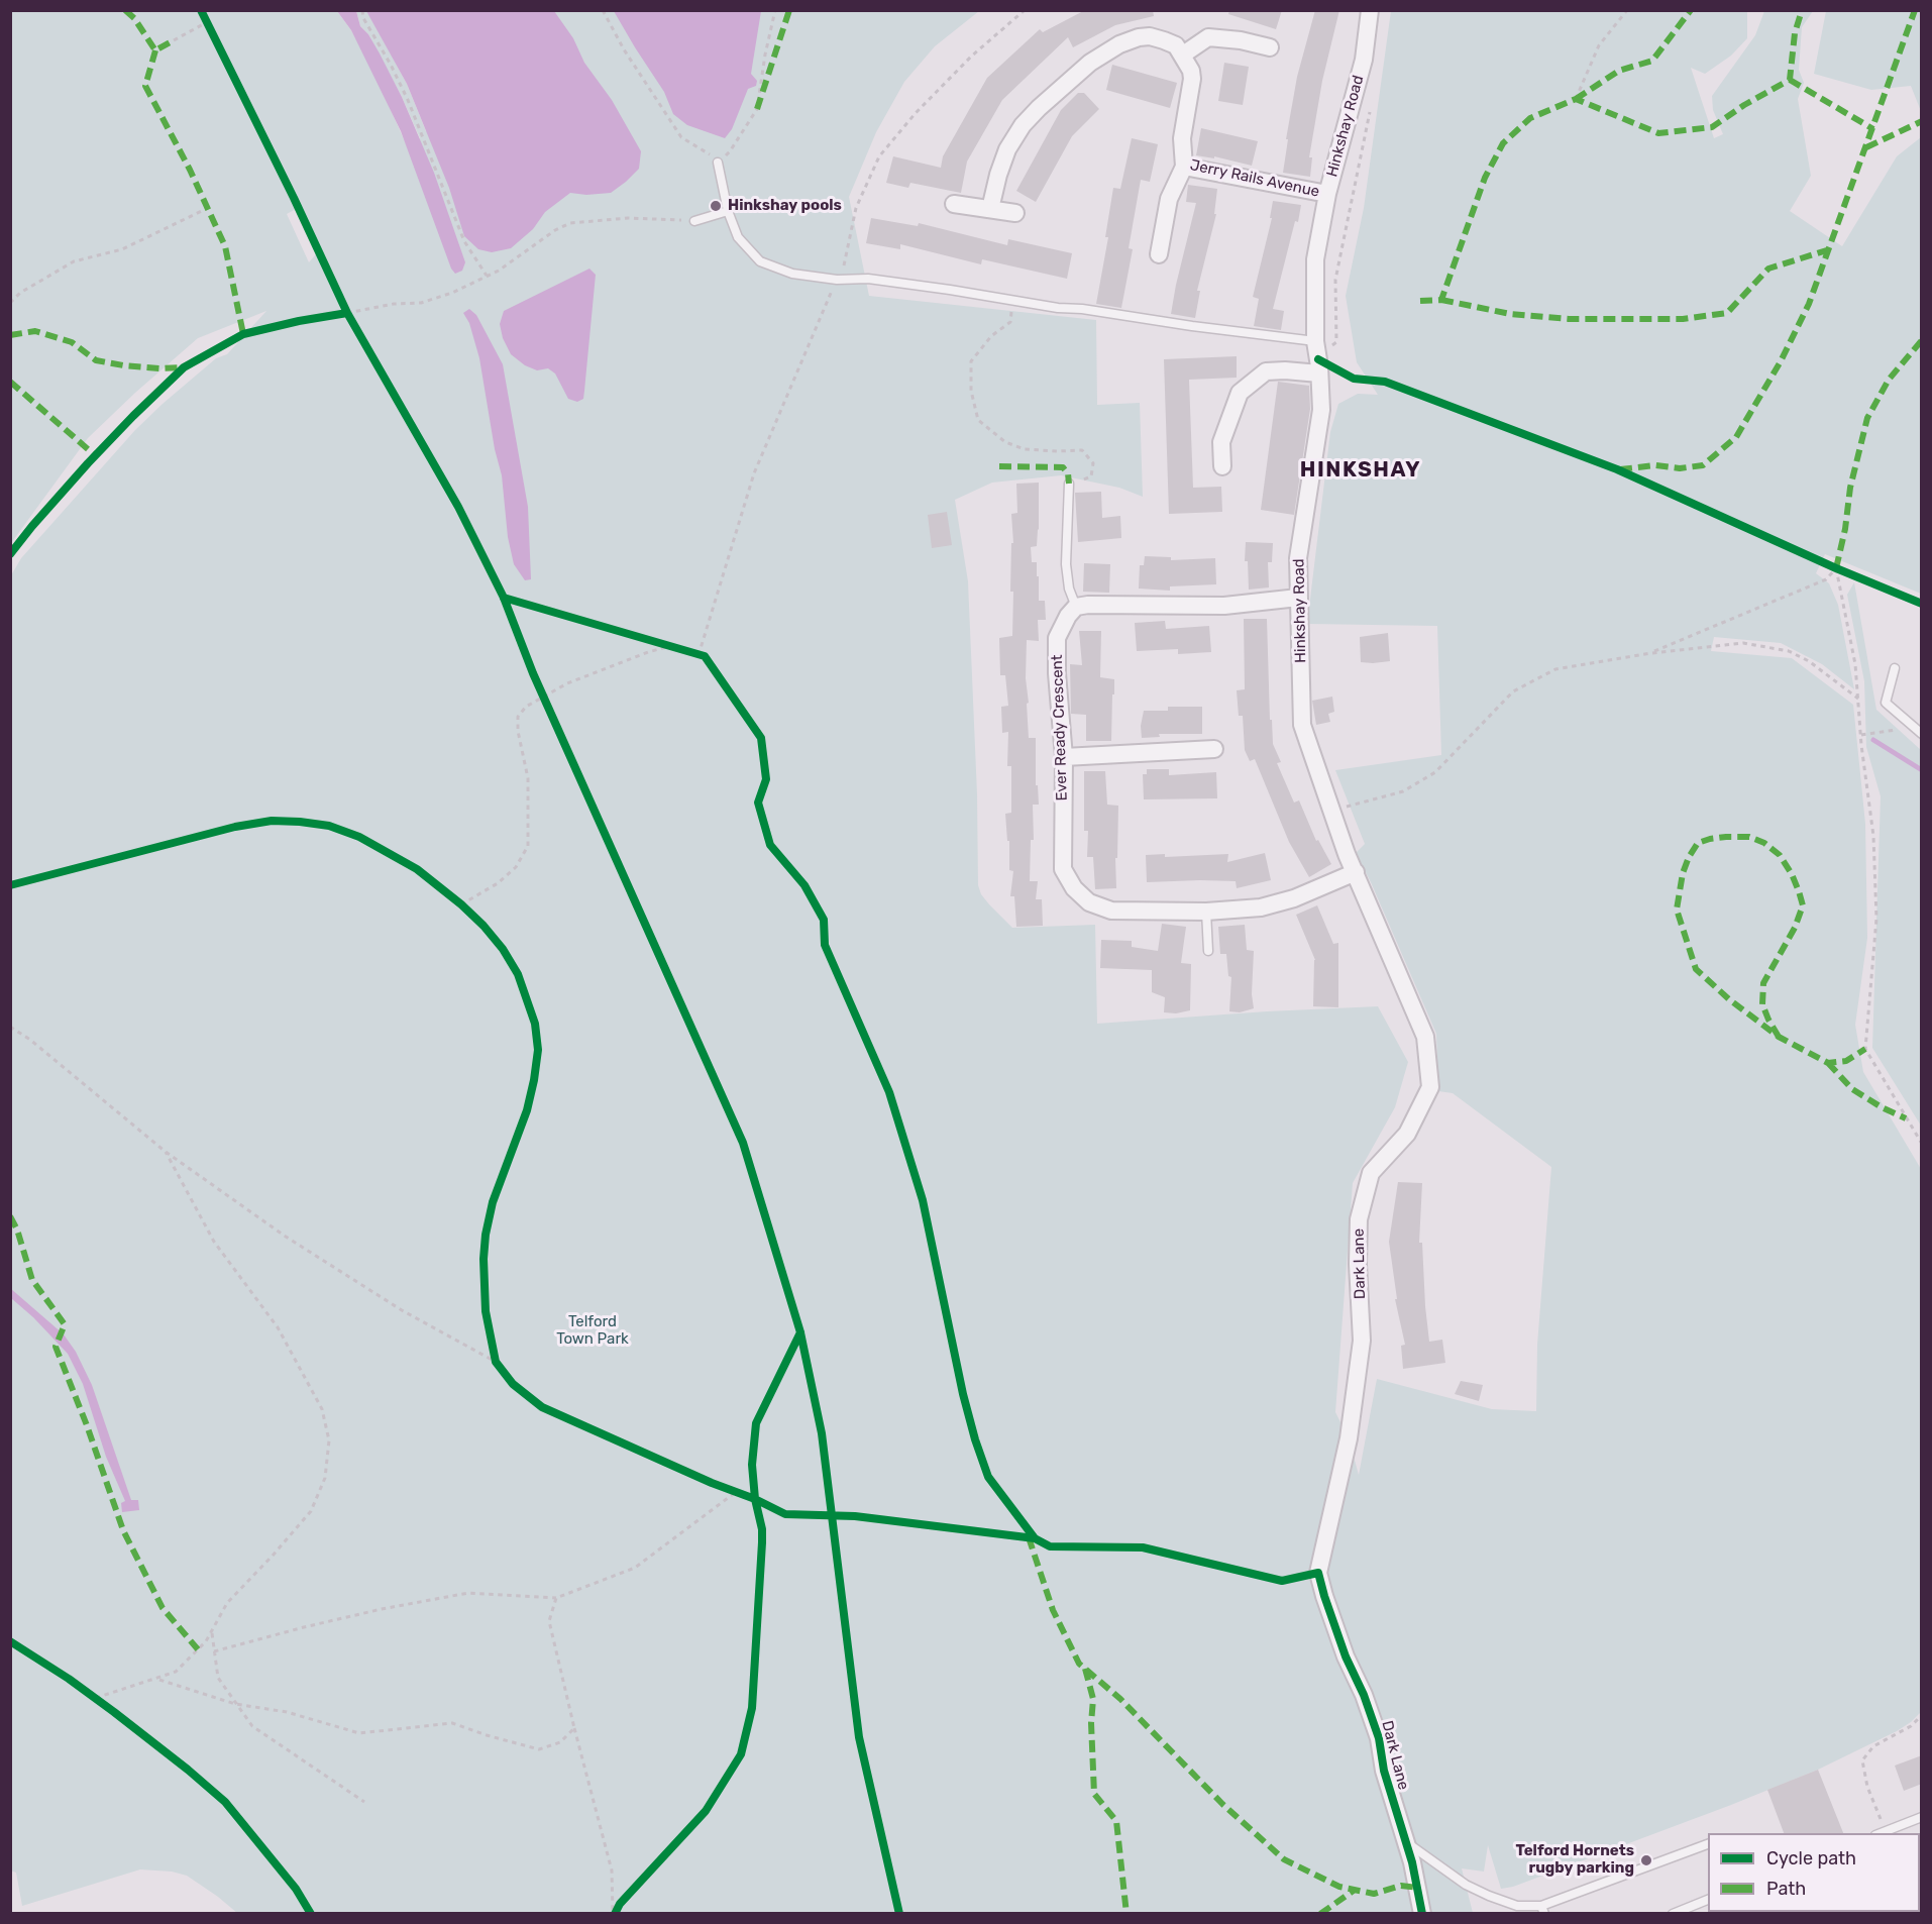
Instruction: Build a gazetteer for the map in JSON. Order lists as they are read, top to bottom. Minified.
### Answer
{"streets":{"street":["Hinkshay Road","Jerry Rails Avenue","Ever Ready Crescent","Dark Lane"]},"crossings":[["Hinkshay Road","Jerry Rails Avenue"],["Hinkshay Road","Ever Ready Crescent"],["Hinkshay Road","Dark Lane"]],"districts":["HINKSHAY"],"parks":["Telford Town Park"],"places":["Hinkshay pools","Telford Hornets rugby parking"],"legend":["Cycle path","Path"]}
